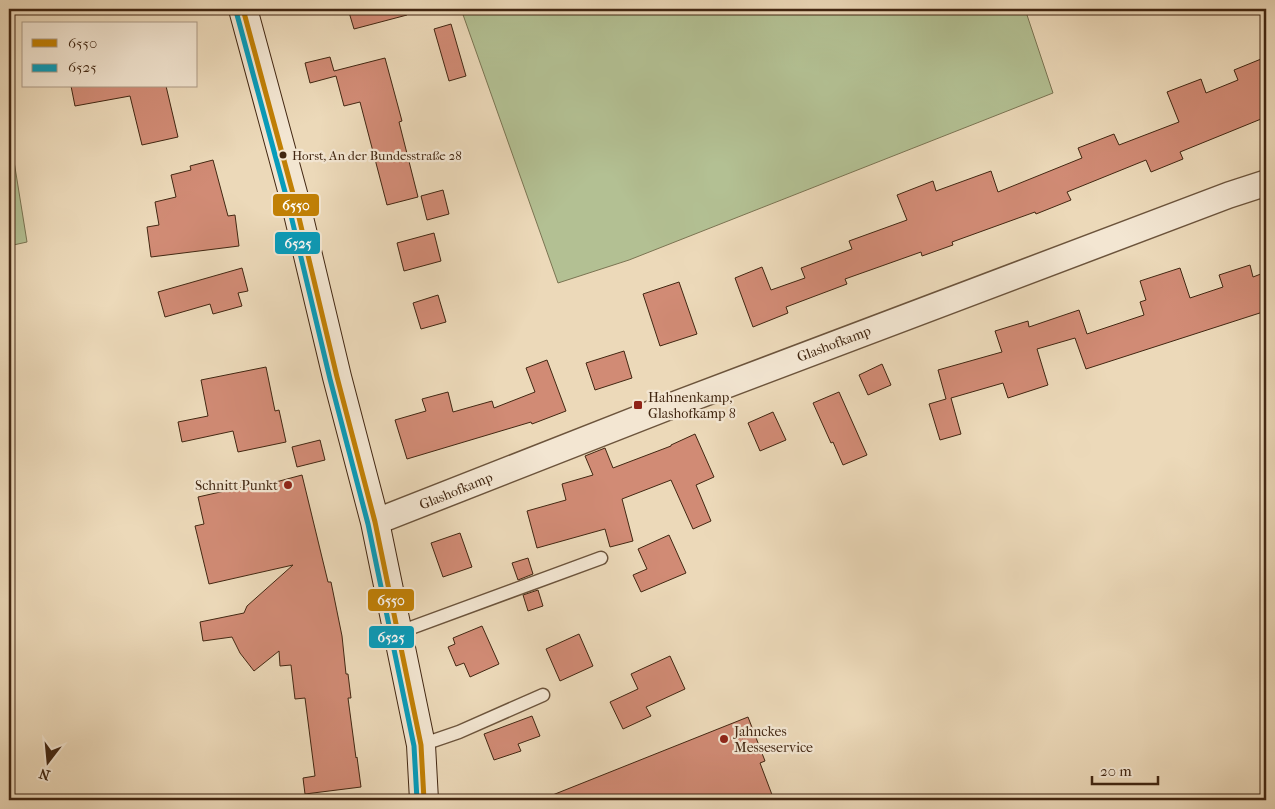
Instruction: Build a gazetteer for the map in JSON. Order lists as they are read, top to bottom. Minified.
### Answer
{"streets":{"street":["Glashofkamp"]},"places":{"other":["Horst, An der Bundesstraße 28","Schnitt Punkt","Jahnckes Messeservice"],"transit":["Hahnenkamp, Glashofkamp 8"]},"lines":["transit line 6550","transit line 6525"],"legend":["6550","6525"],"scale_bar":"20 m","north":"bottom"}
